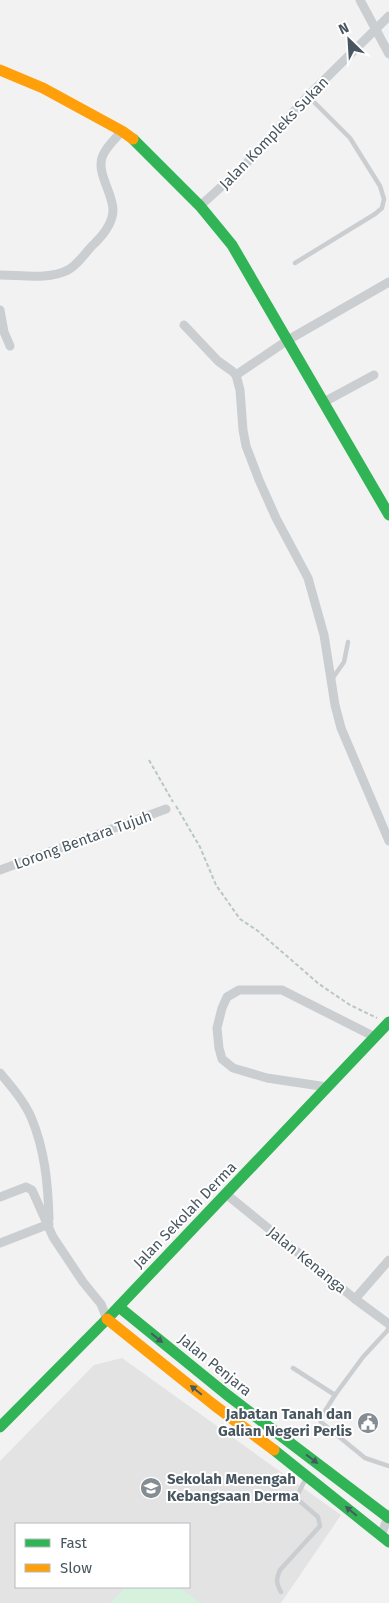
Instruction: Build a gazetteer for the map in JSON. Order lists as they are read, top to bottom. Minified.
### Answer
{"streets":{"street":["Jalan Kompleks Sukan","Lorong Bentara Tujuh","Jalan Sekolah Derma","Jalan Kenanga","Jalan Penjara"]},"crossings":[["Jalan Sekolah Derma","Jalan Kenanga"],["Jalan Sekolah Derma","Jalan Penjara"]],"places":{"public building":["Jabatan Tanah dan Galian Negeri Perlis"],"school or university":["Sekolah Menengah Kebangsaan Derma"]},"legend":["Fast","Slow"],"north":"top left"}
